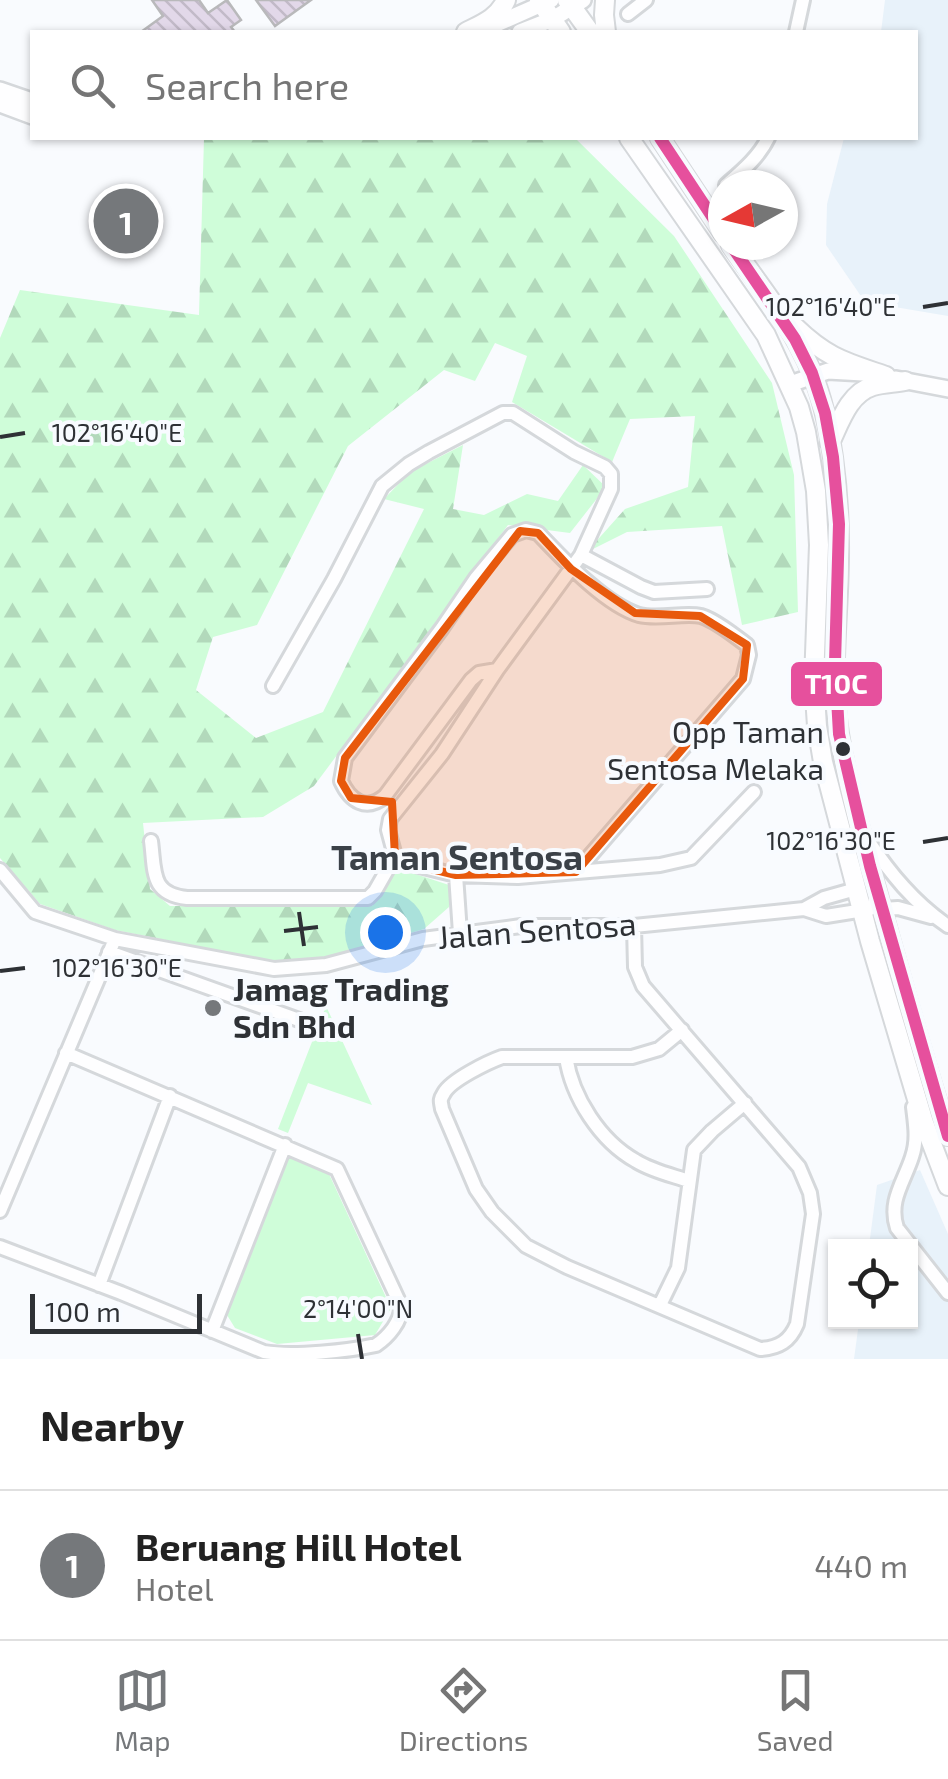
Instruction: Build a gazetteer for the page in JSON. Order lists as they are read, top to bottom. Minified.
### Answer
{"streets":{"street":["Jalan Sentosa"]},"districts":["Taman Sentosa"],"places":["Opp Taman Sentosa Melaka","Jamag Trading Sdn Bhd"],"lines":["transit line T10C"],"scale_bar":"100 m","north":"left","page":{"search":"Search here","pins":"1","scale":"100 m","heading":"Nearby","list":[{"mark":"1","name":"Beruang Hill Hotel","note":"Hotel","value":"440 m"}],"nav":["Map","Directions","Saved"]},"coordinates":["102°16'40\"E","102°16'30\"E","2°14'00\"N"]}
